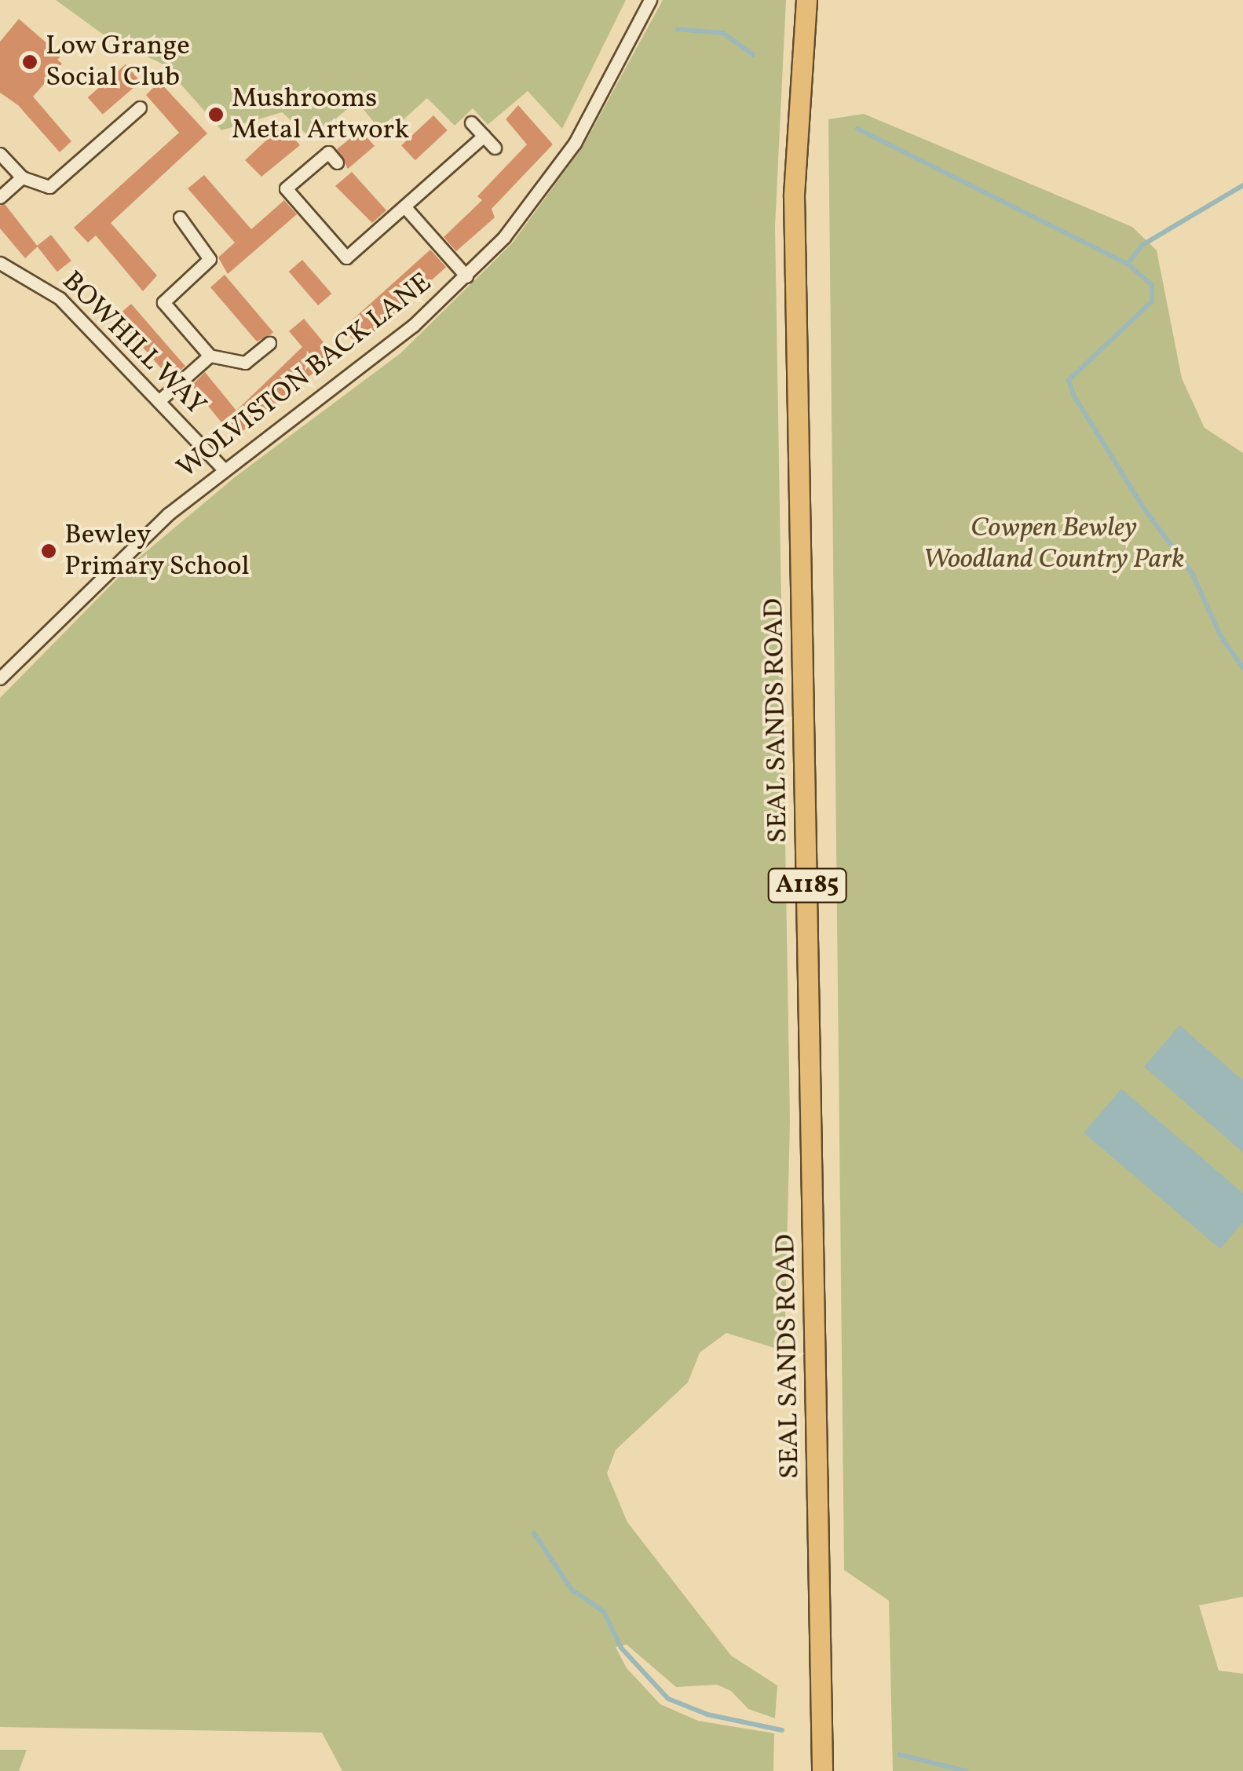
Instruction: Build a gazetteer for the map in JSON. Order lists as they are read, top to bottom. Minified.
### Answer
{"streets":{"main road":["SEAL SANDS ROAD","A1185"],"street":["BOWHILL WAY","WOLVISTON BACK LANE"]},"crossings":[["BOWHILL WAY","WOLVISTON BACK LANE"]],"parks":["Cowpen Bewley Woodland Country Park"],"places":["Low Grange Social Club","Mushrooms Metal Artwork","Bewley Primary School"]}
